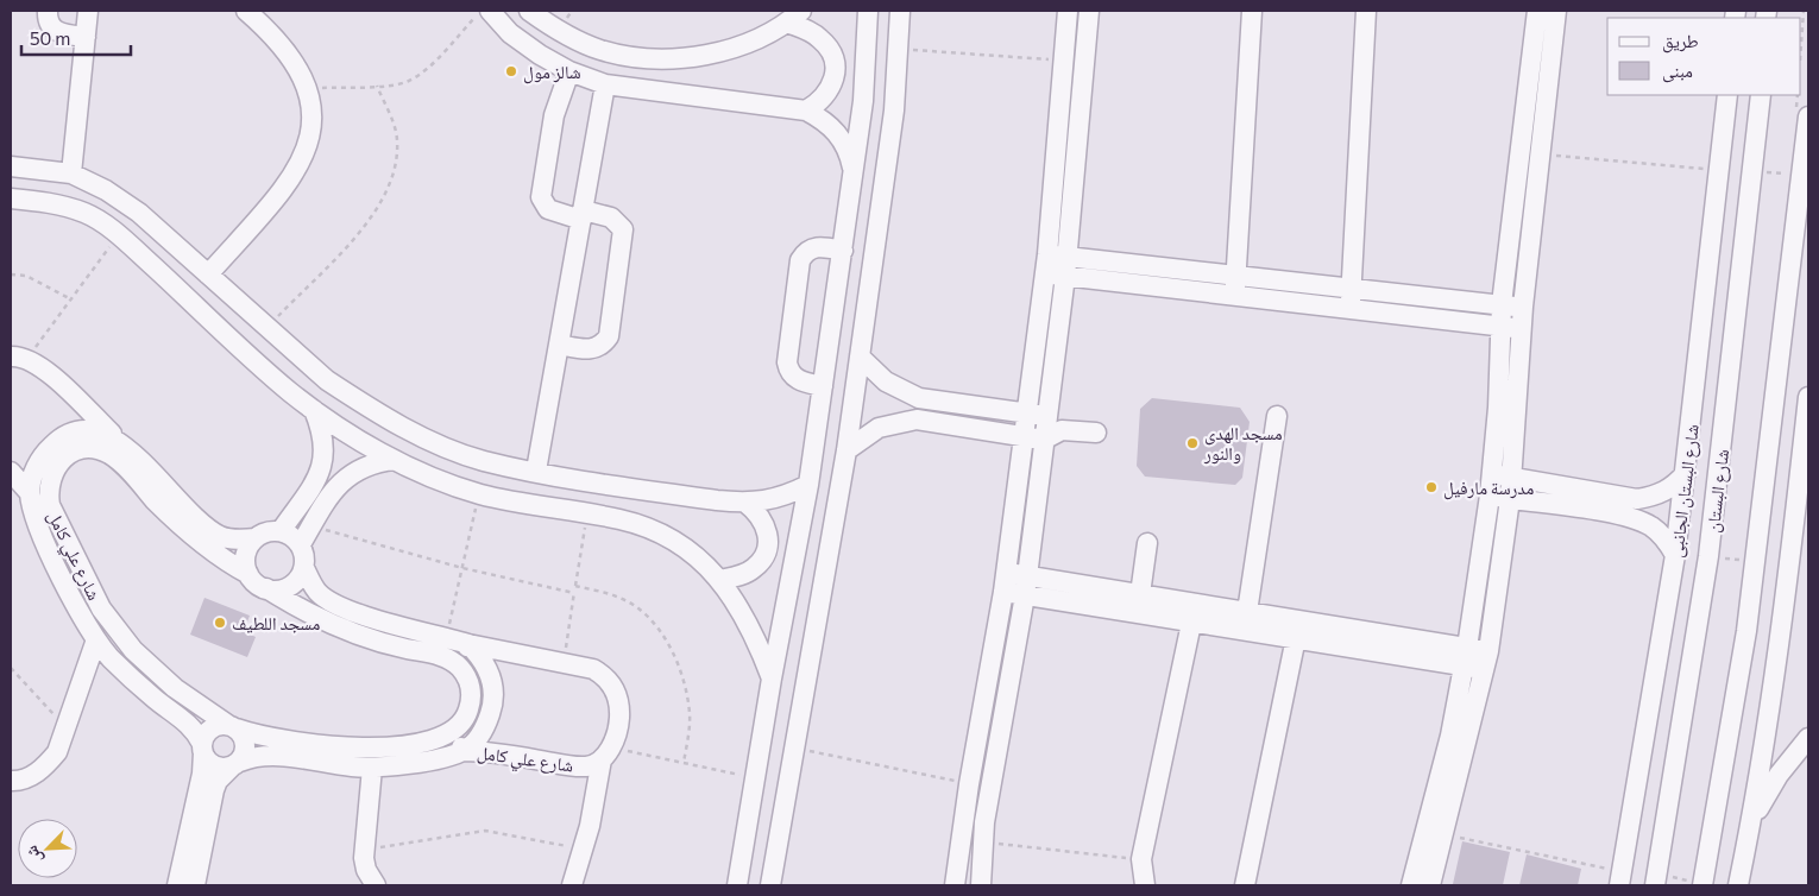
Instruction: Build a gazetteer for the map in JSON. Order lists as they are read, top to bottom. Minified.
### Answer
{"streets":{"street":["شارع البستان الجانبى","شارع البستان","شارع علي كامل"]},"places":["شالز مول","مسجد الهدى والنور","مدرسة مارفيل","مسجد اللطيف"],"legend":["طريق","مبنى"],"scale_bar":"50 m","north":"bottom left"}
